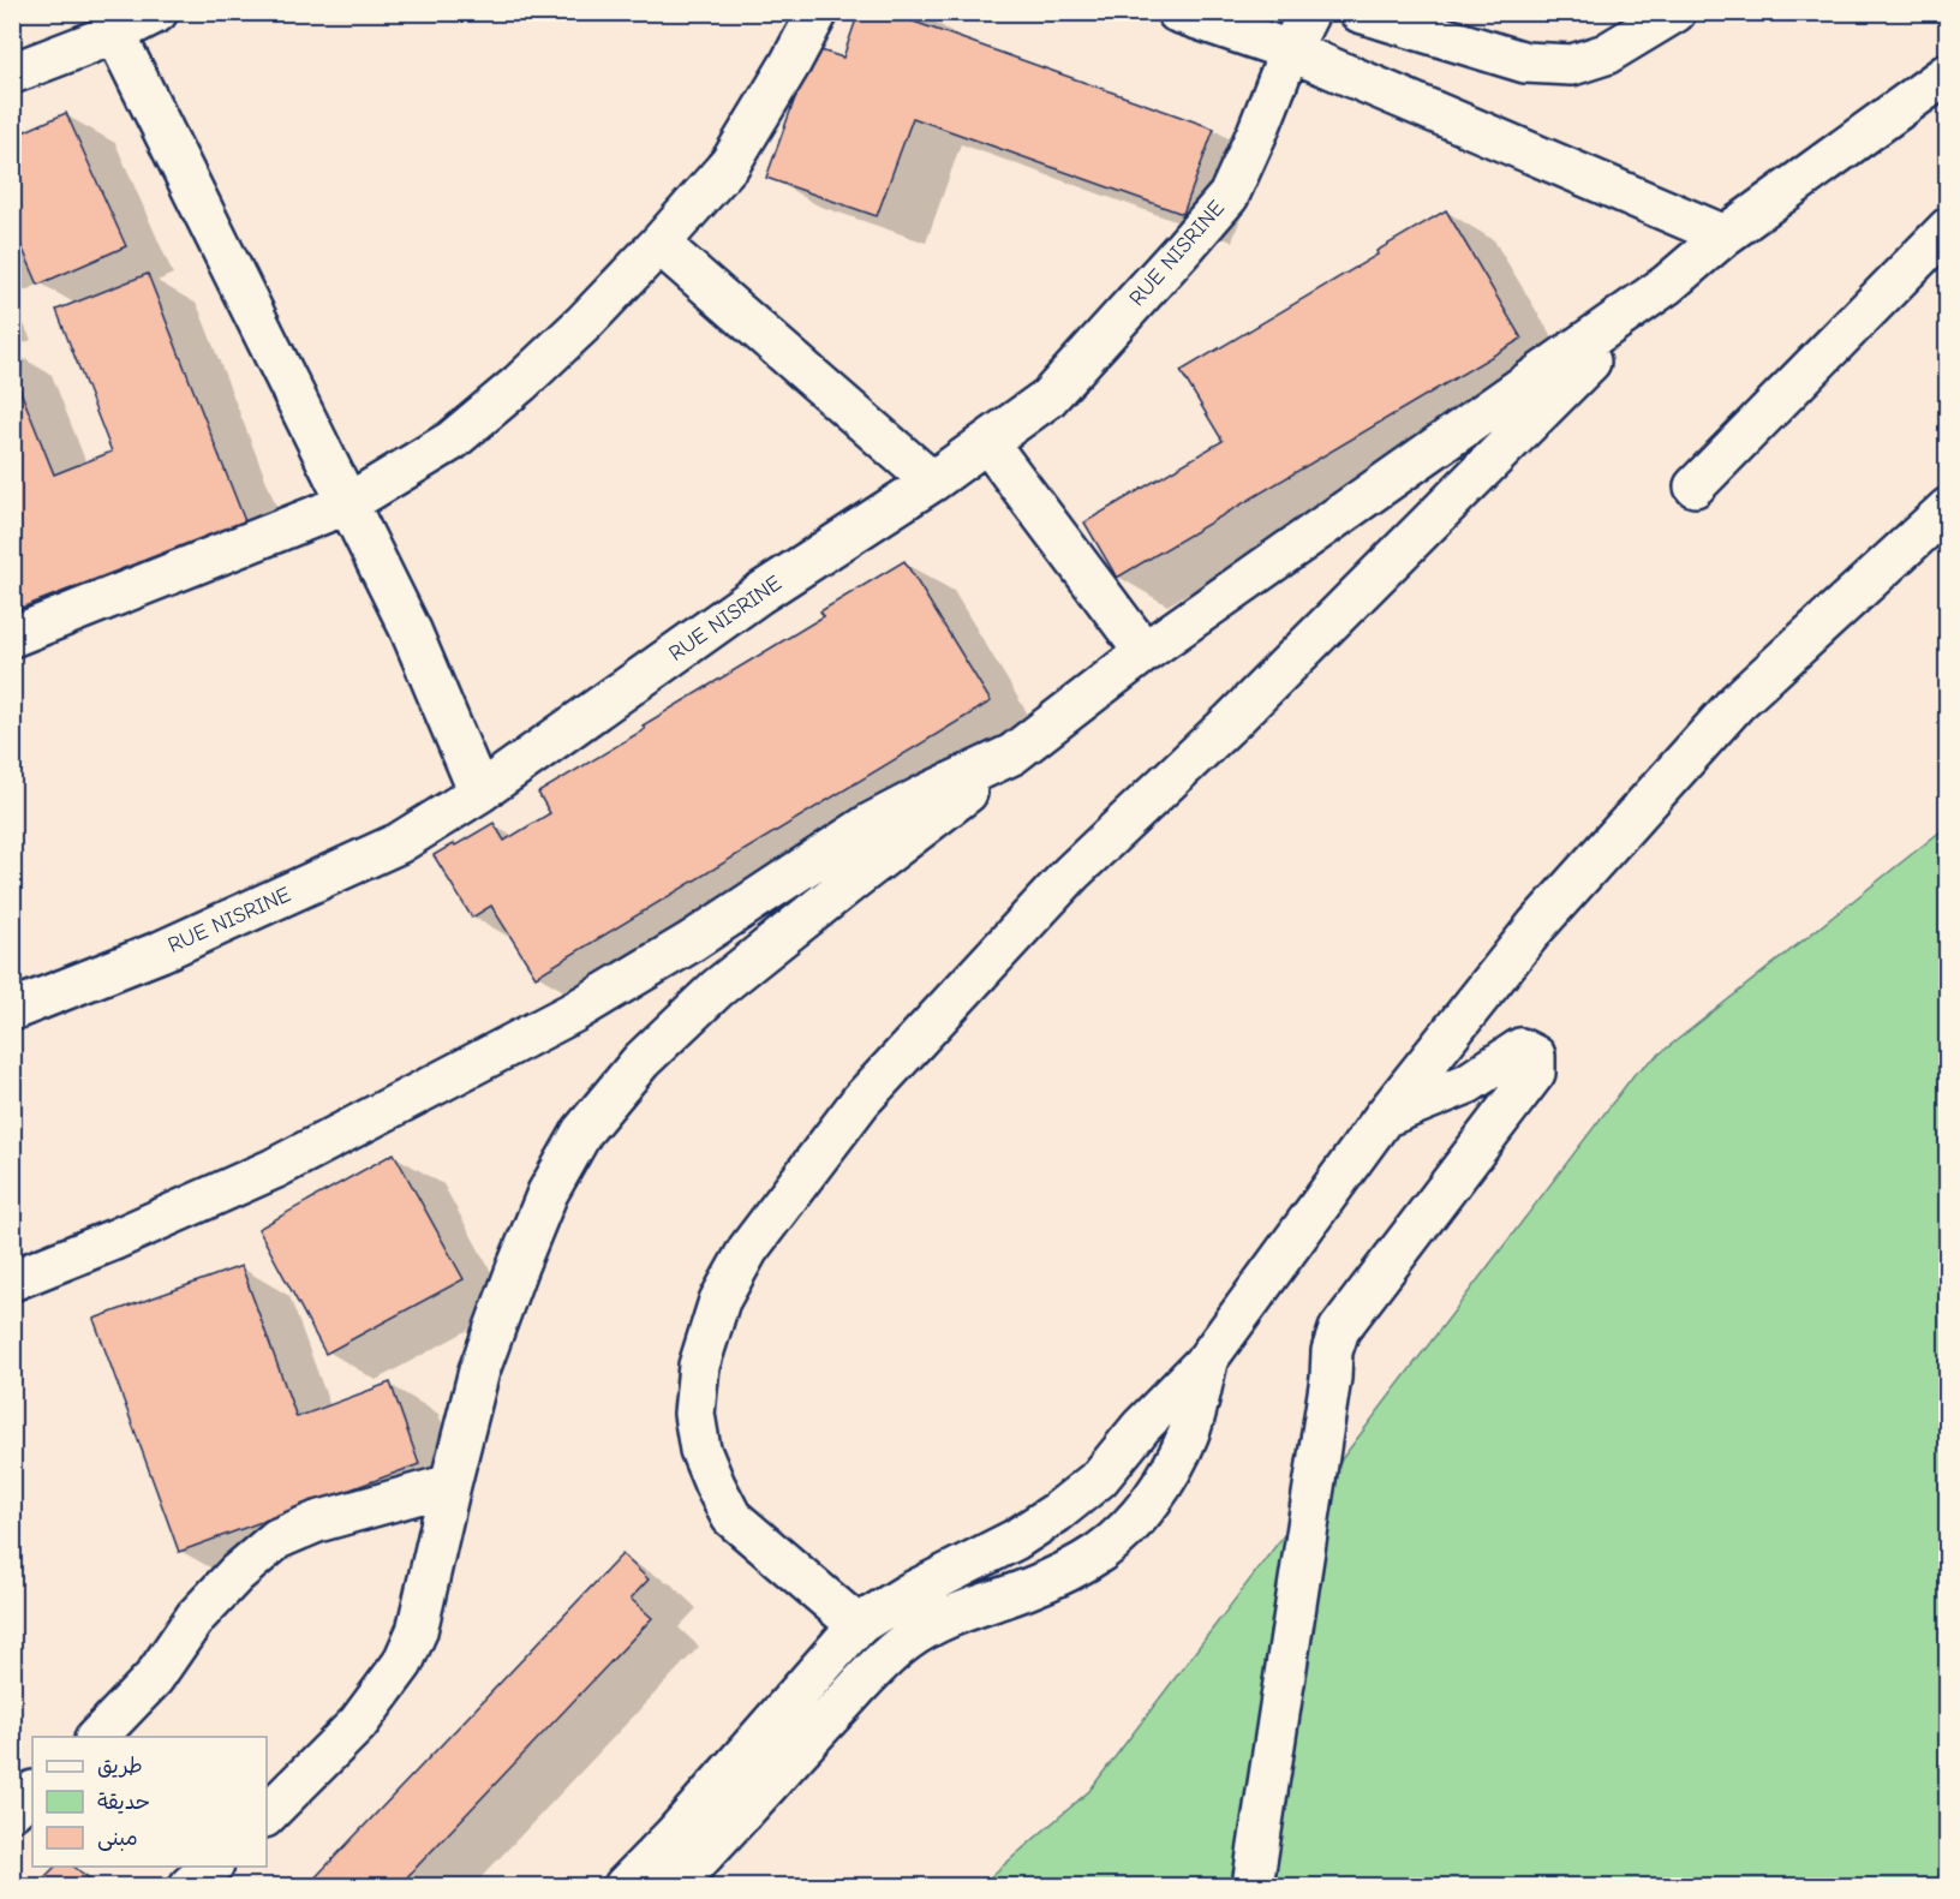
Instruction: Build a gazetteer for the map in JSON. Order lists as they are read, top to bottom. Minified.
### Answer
{"streets":{"street":["RUE NISRINE"]},"legend":["طريق","حديقة","مبنى"]}
